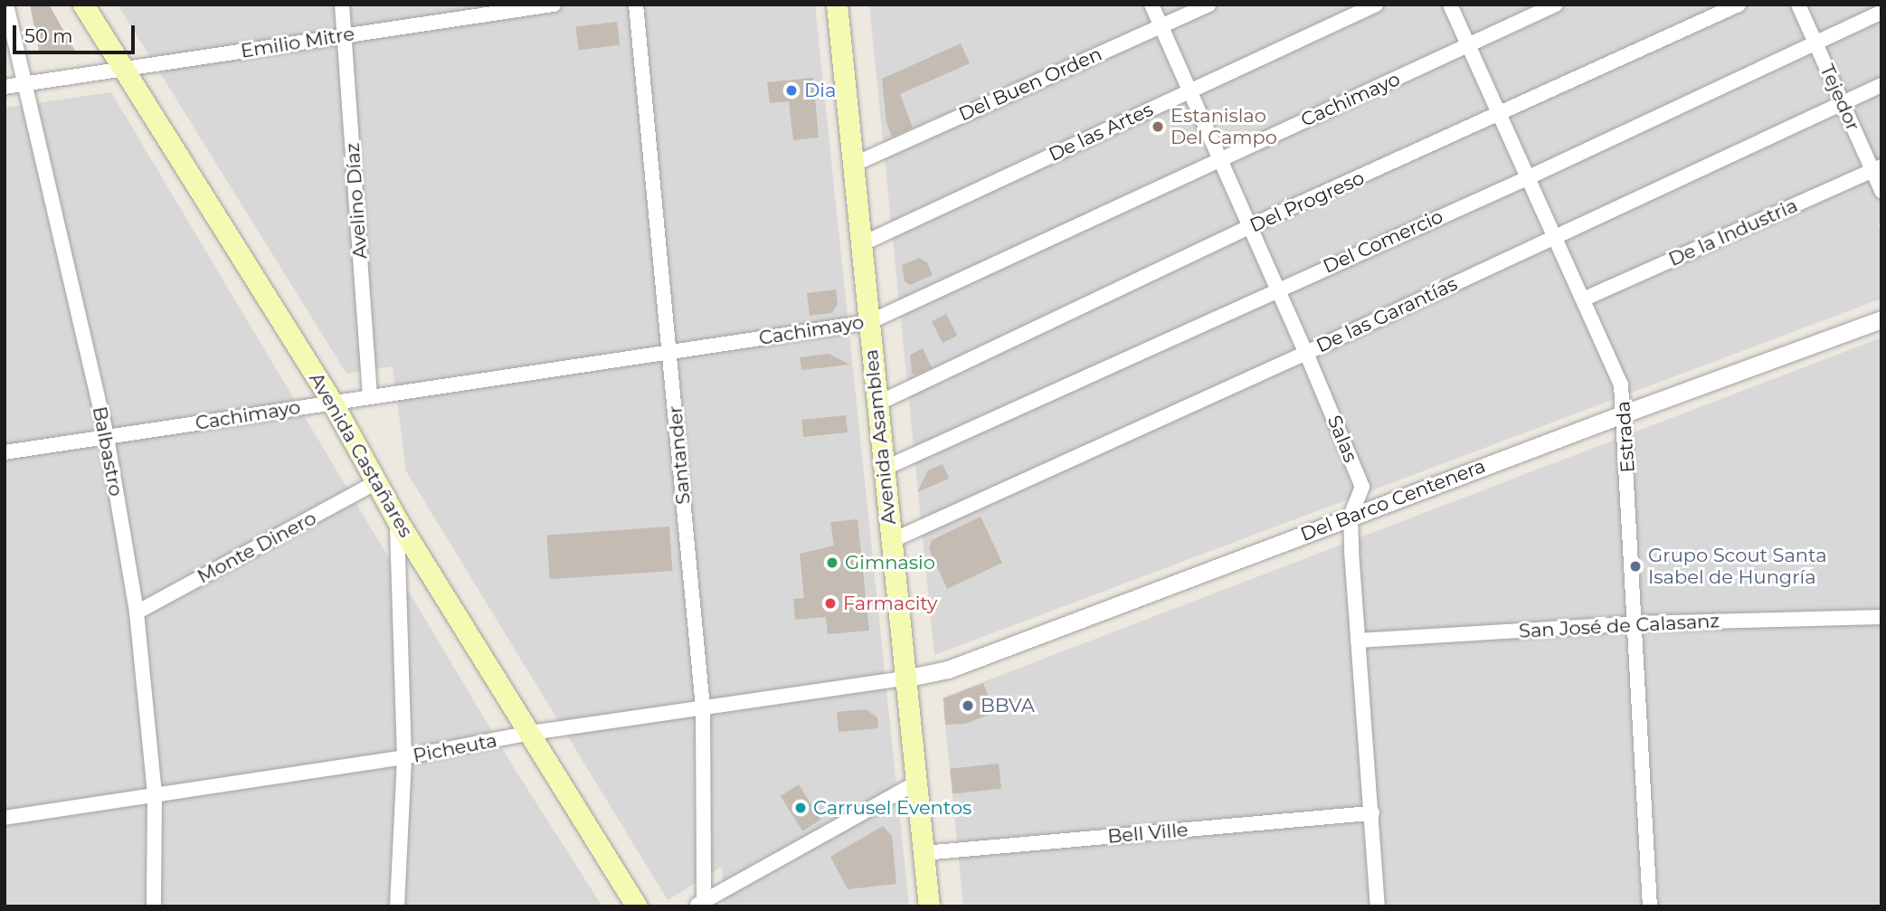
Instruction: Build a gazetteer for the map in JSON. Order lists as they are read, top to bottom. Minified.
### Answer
{"streets":{"main road":["Avenida Asamblea","Avenida Castañares"],"street":["Emilio Mitre","Del Buen Orden","Tejedor","Cachimayo","De las Artes","Avelino Díaz","Del Progreso","De la Industria","Del Comercio","De las Garantías","Estrada","Salas","Balbastro","Santander","Del Barco Centenera","Monte Dinero","San José de Calasanz","Picheuta","Bell Ville"]},"crossings":[["Emilio Mitre","Avelino Díaz"],["Emilio Mitre","Balbastro"],["Emilio Mitre","Avenida Castañares"],["Del Buen Orden","Avenida Asamblea"],["Del Buen Orden","Salas"],["Tejedor","De la Industria"],["Tejedor","Del Comercio"],["Tejedor","De las Garantías"],["Cachimayo","Avelino Díaz"],["Cachimayo","Avenida Asamblea"],["Cachimayo","Estrada"],["Cachimayo","Salas"],["Cachimayo","Balbastro"],["Cachimayo","Avenida Castañares"],["Cachimayo","Santander"],["De las Artes","Avenida Asamblea"],["De las Artes","Salas"],["Del Progreso","Avenida Asamblea"],["Del Progreso","Estrada"],["Del Progreso","Salas"],["De la Industria","Estrada"],["Del Comercio","Avenida Asamblea"],["Del Comercio","Estrada"],["Del Comercio","Salas"],["De las Garantías","Avenida Asamblea"],["De las Garantías","Estrada"],["De las Garantías","Salas"],["Avenida Asamblea","Del Barco Centenera"],["Avenida Asamblea","Picheuta"],["Avenida Asamblea","Bell Ville"],["Estrada","Del Barco Centenera"],["Estrada","San José de Calasanz"],["Salas","Del Barco Centenera"],["Salas","San José de Calasanz"],["Salas","Bell Ville"],["Balbastro","Monte Dinero"],["Balbastro","Picheuta"],["Avenida Castañares","Monte Dinero"],["Avenida Castañares","Picheuta"],["Santander","Picheuta"],["Del Barco Centenera","Picheuta"]],"places":["Dia","Estanislao Del Campo","Gimnasio","Grupo Scout Santa Isabel de Hungría","Farmacity","BBVA","Carrusel Eventos"],"scale_bar":"50 m"}
